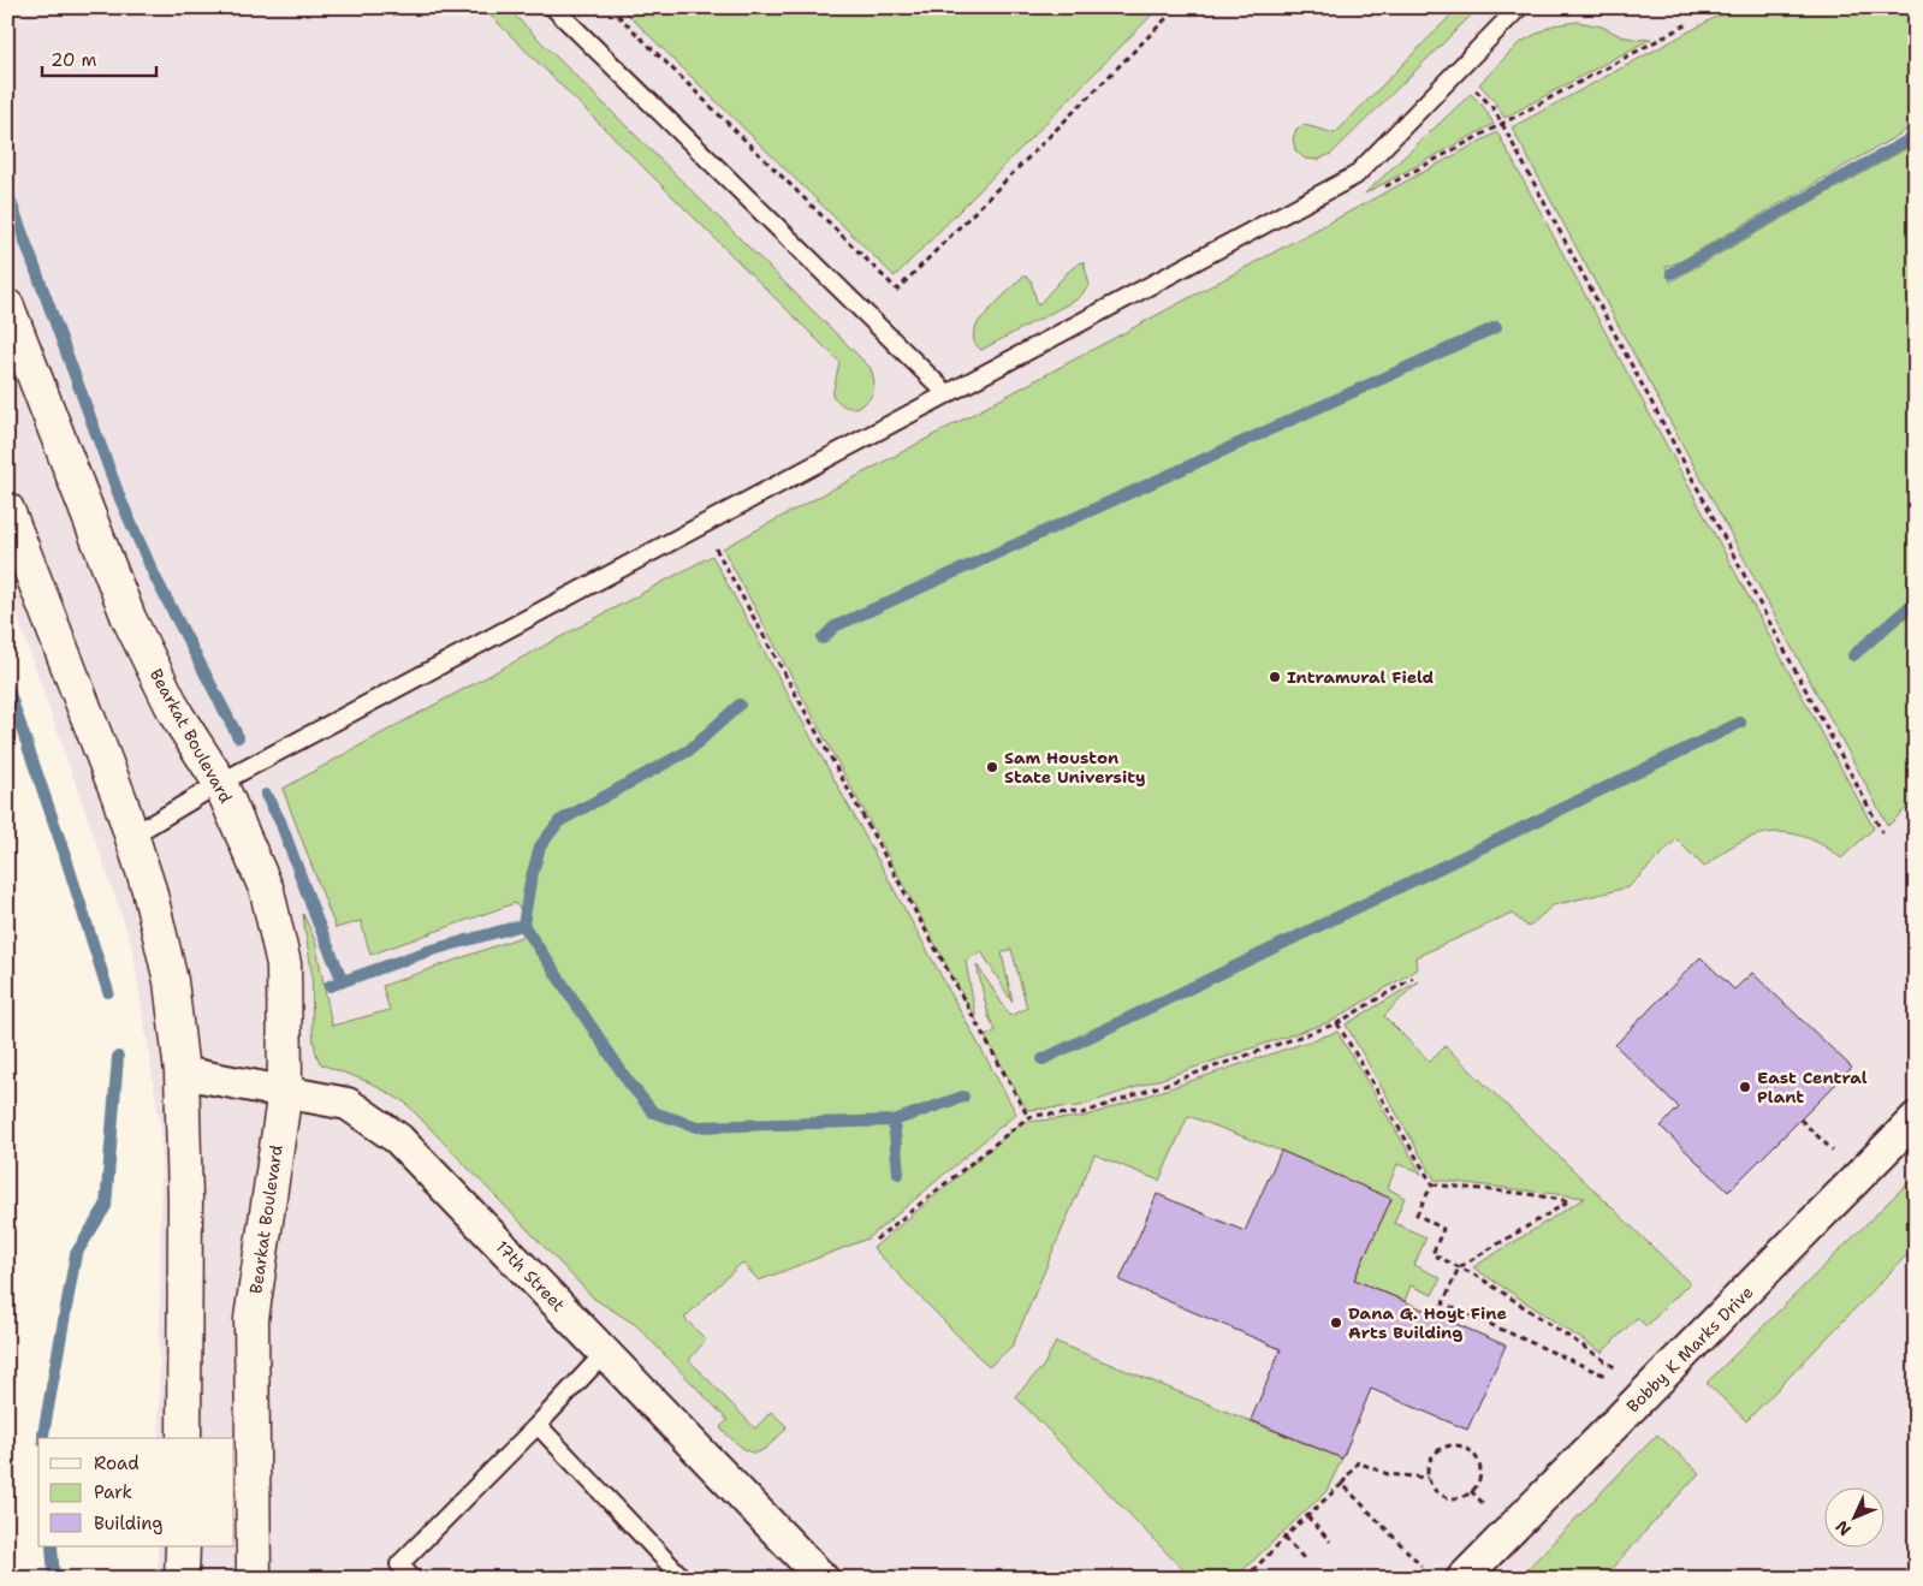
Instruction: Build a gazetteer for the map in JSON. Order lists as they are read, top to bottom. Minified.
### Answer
{"streets":{"street":["Bearkat Boulevard","17th Street","Bobby K Marks Drive"]},"crossings":[["Bearkat Boulevard","17th Street"]],"places":["Intramural Field","Sam Houston State University","East Central Plant","Dana G. Hoyt Fine Arts Building"],"legend":["Road","Park","Building"],"scale_bar":"20 m","north":"bottom left"}
